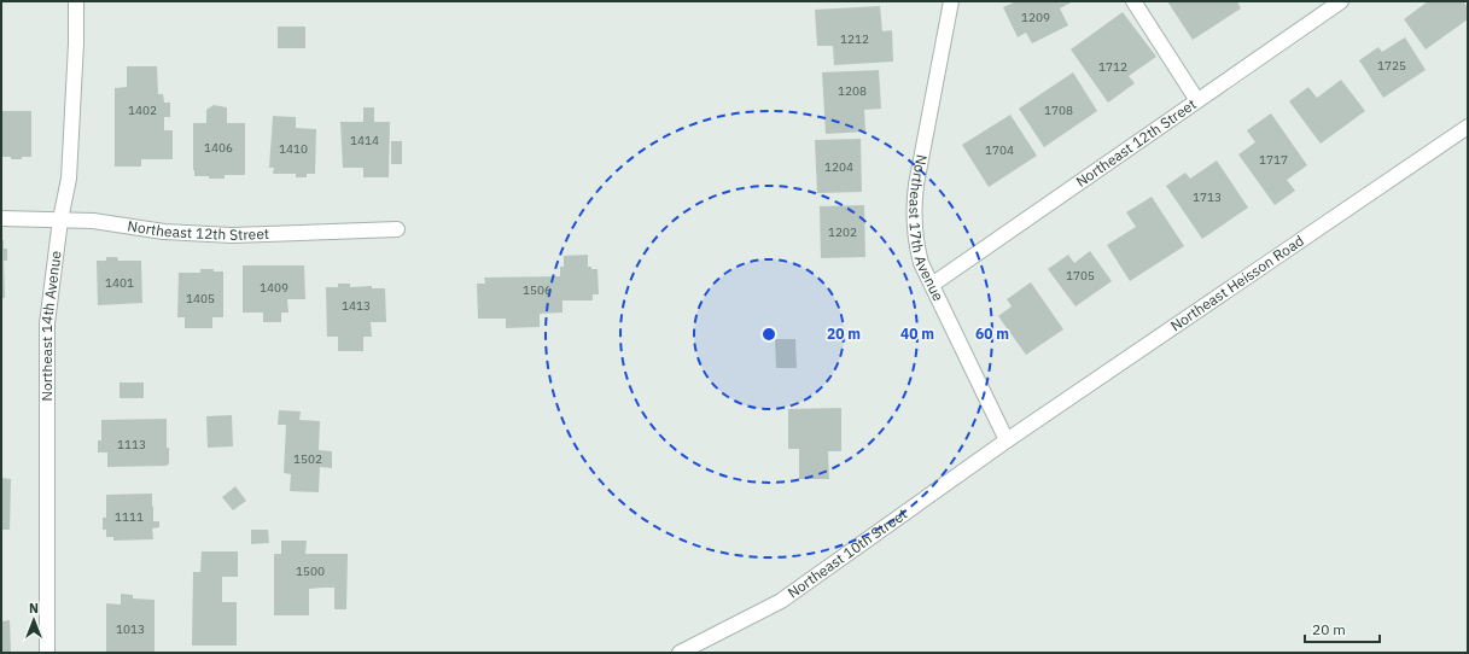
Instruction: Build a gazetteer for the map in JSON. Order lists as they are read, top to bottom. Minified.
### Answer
{"streets":{"street":["Northeast 12th Street","Northeast 17th Avenue","Northeast Heisson Road","Northeast 14th Avenue","Northeast 10th Street"]},"crossings":[["Northeast 12th Street","Northeast 17th Avenue"],["Northeast 12th Street","Northeast 14th Avenue"],["Northeast 17th Avenue","Northeast Heisson Road"],["Northeast 17th Avenue","Northeast 10th Street"],["Northeast Heisson Road","Northeast 10th Street"]],"house_numbers":["1209","1212","1725","1712","1208","1402","1708","1414","1406","1410","1704","1717","1204","1713","1202","1705","1401","1409","1506","1405","1413","1113","1502","1111","1500","1013"],"scale_bar":"20 m","north":"top","rings":["20 m","40 m","60 m"]}
